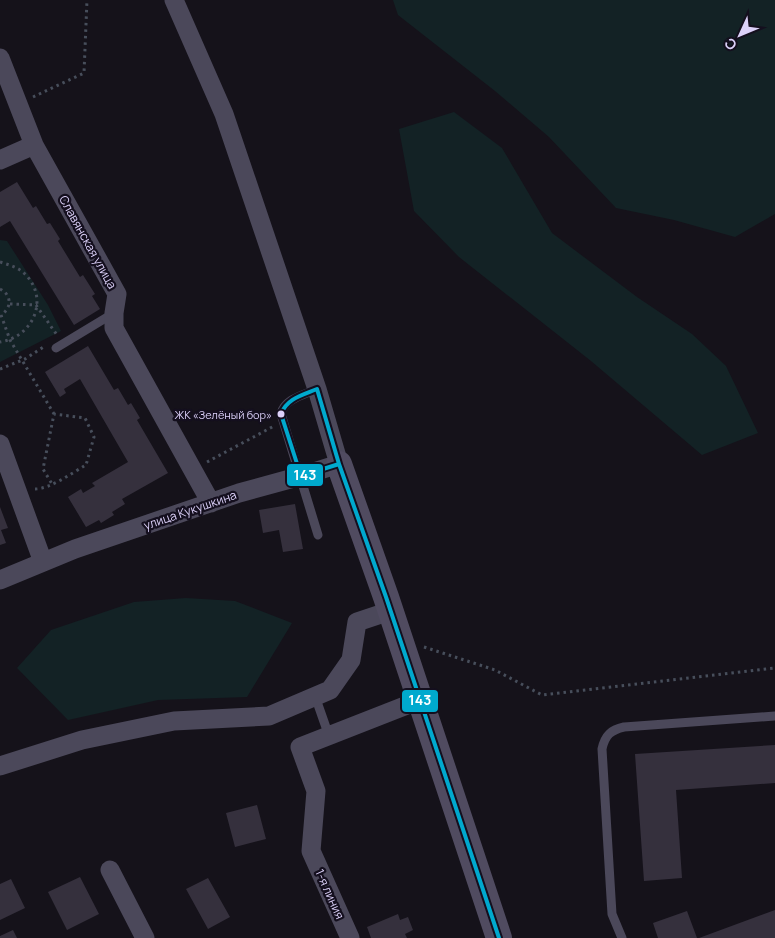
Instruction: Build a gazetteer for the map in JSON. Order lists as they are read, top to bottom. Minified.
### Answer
{"streets":{"street":["Славянская улица","улица Кукушкина","1-я линия"]},"crossings":[["Славянская улица","улица Кукушкина"]],"places":["ЖК «Зелёный бор»"],"lines":["transit line 143"],"north":"bottom left"}
